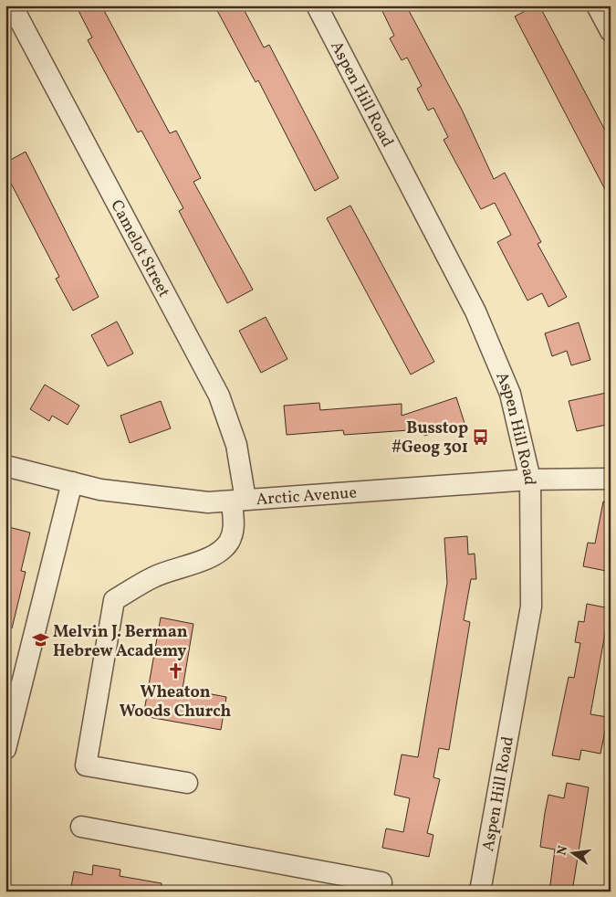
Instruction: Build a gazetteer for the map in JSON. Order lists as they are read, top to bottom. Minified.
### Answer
{"streets":{"street":["Aspen Hill Road","Camelot Street","Arctic Avenue"]},"crossings":[["Aspen Hill Road","Arctic Avenue"],["Camelot Street","Arctic Avenue"]],"places":{"bus stop":["Busstop #Geog 301"],"school or university":["Melvin J. Berman Hebrew Academy"],"church":["Wheaton Woods Church"]},"north":"left"}
